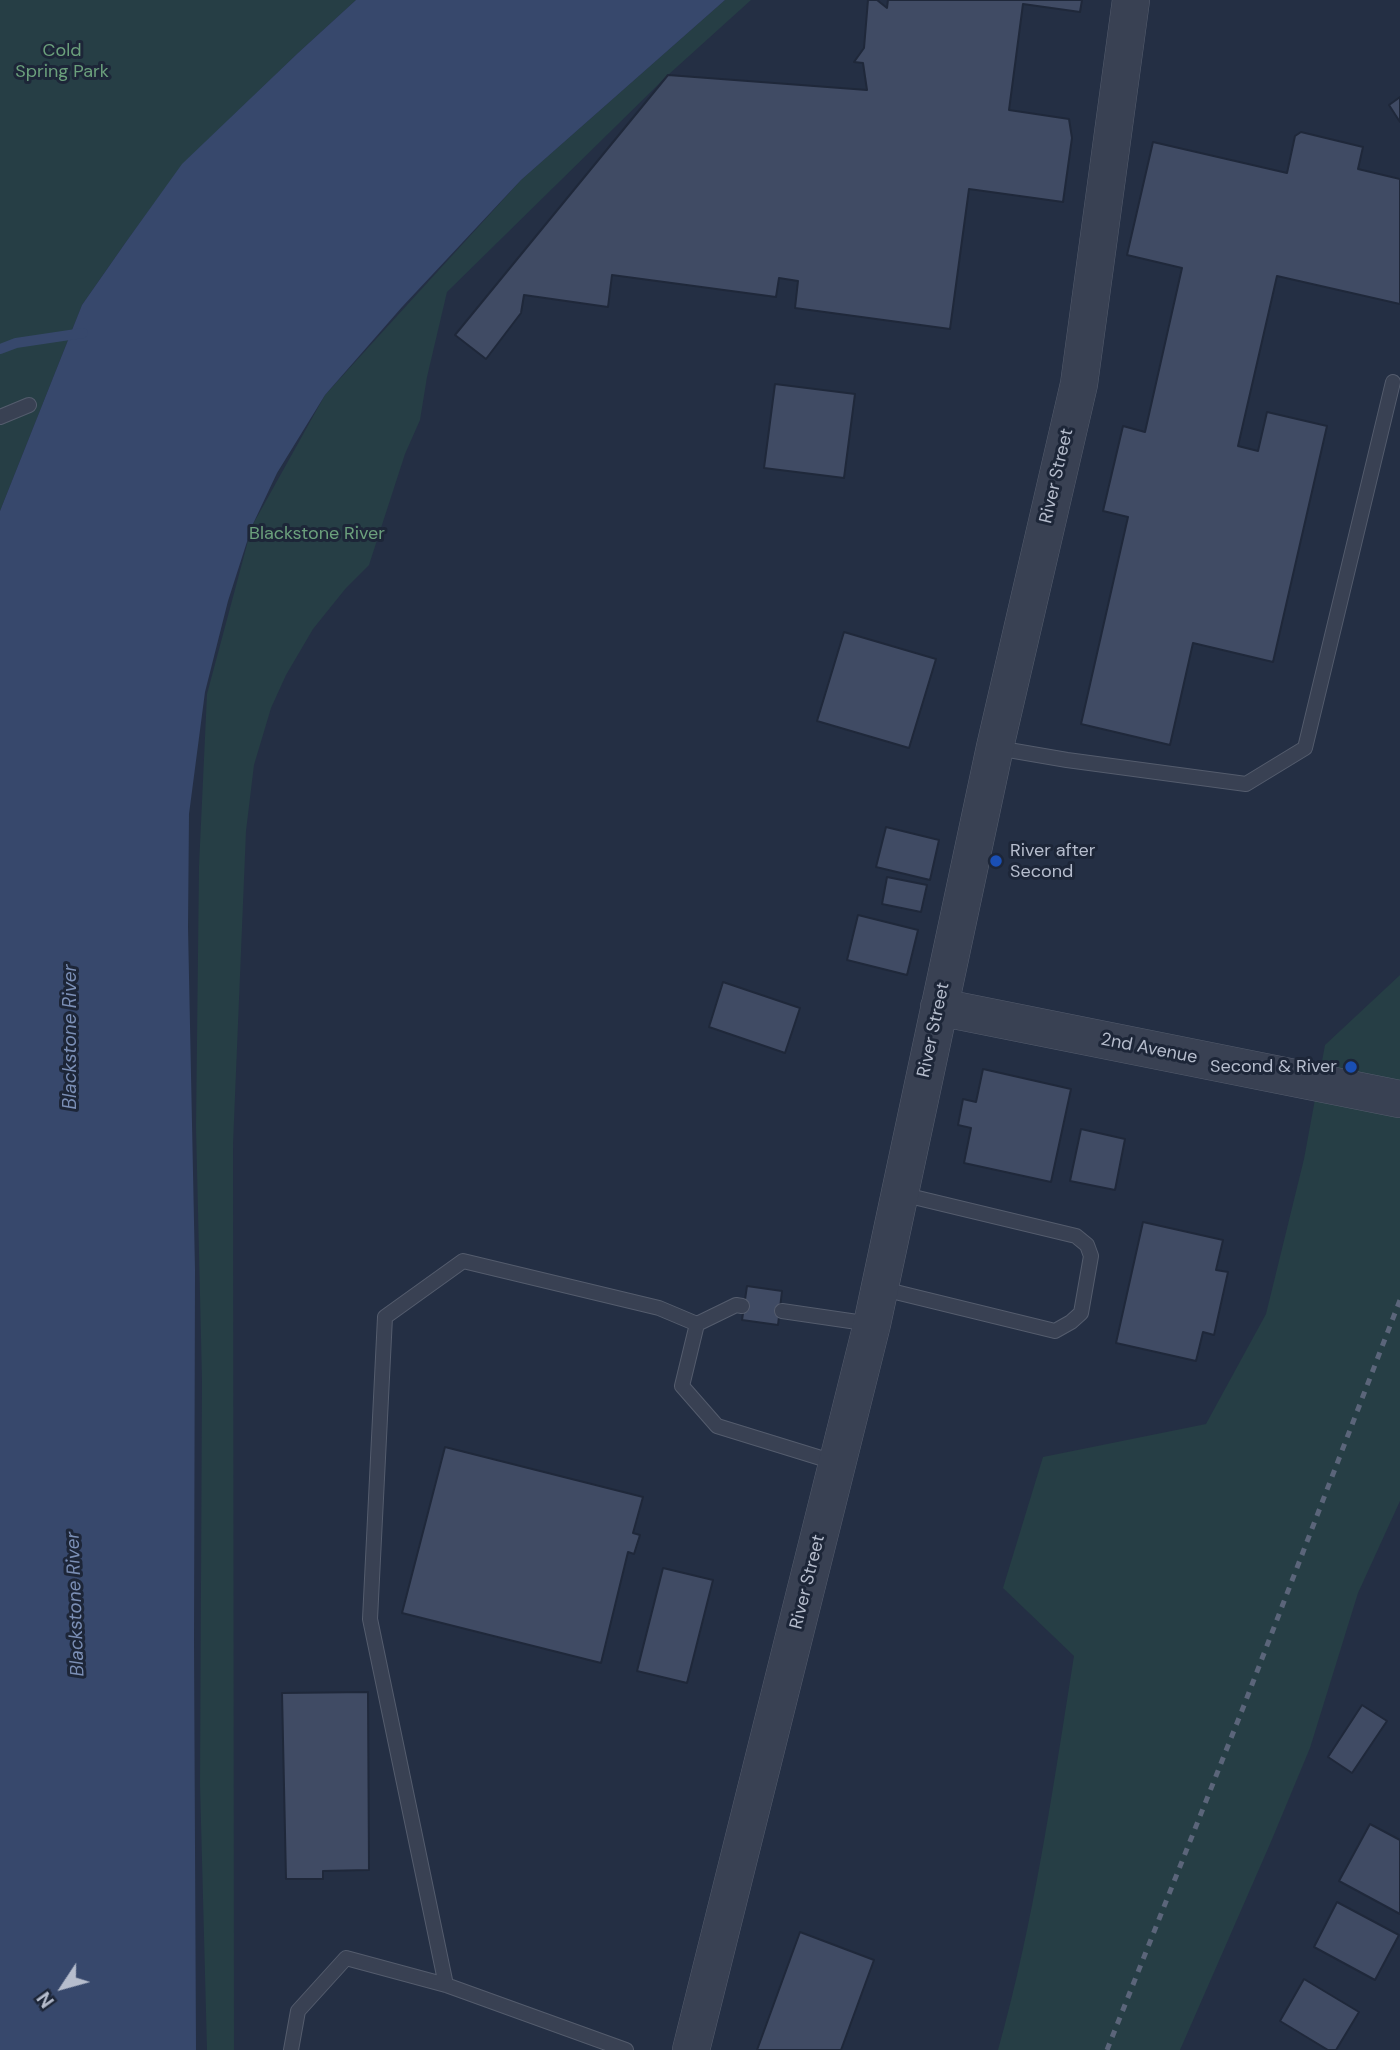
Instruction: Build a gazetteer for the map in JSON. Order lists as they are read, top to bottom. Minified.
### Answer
{"streets":{"street":["River Street","2nd Avenue"]},"crossings":[["River Street","2nd Avenue"]],"water":["Blackstone River"],"parks":["Cold Spring Park","Blackstone River"],"places":["River after Second","Second & River"],"north":"bottom left"}
